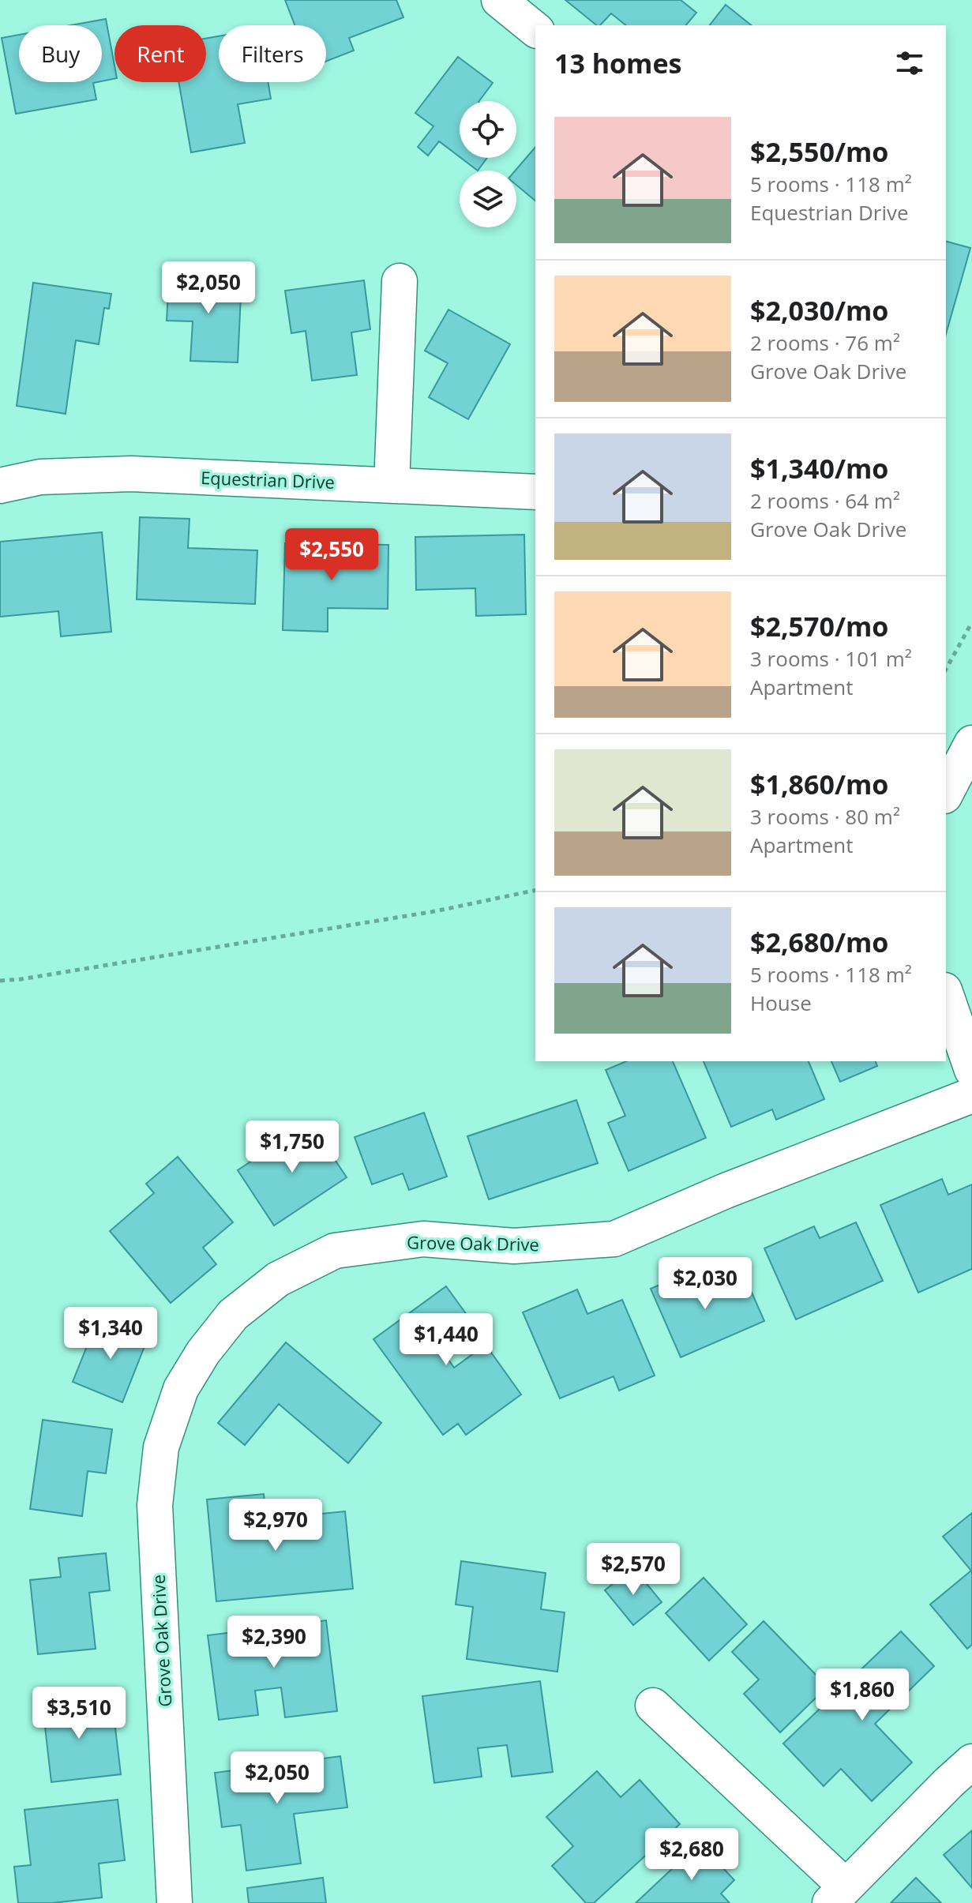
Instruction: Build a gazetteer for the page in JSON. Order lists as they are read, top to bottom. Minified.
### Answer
{"streets":{"street":["Equestrian Drive","Grove Oak Drive"]},"page":{"chip":["Buy","Rent","Filters"],"heading":"13 homes","list":[{"name":"$2,550/mo","note":"5 rooms · 118 m² · Equestrian Drive"},{"name":"$2,030/mo","note":"2 rooms · 76 m² · Grove Oak Drive"},{"name":"$1,340/mo","note":"2 rooms · 64 m² · Grove Oak Drive"},{"name":"$2,570/mo","note":"3 rooms · 101 m² · Apartment"},{"name":"$1,860/mo","note":"3 rooms · 80 m² · Apartment"},{"name":"$2,680/mo","note":"5 rooms · 118 m² · House"}],"price":["$2,050","$2,550","$1,750","$2,030","$1,340","$1,440","$2,970","$2,570","$2,390","$1,860","$3,510","$2,050","$2,680"]}}
